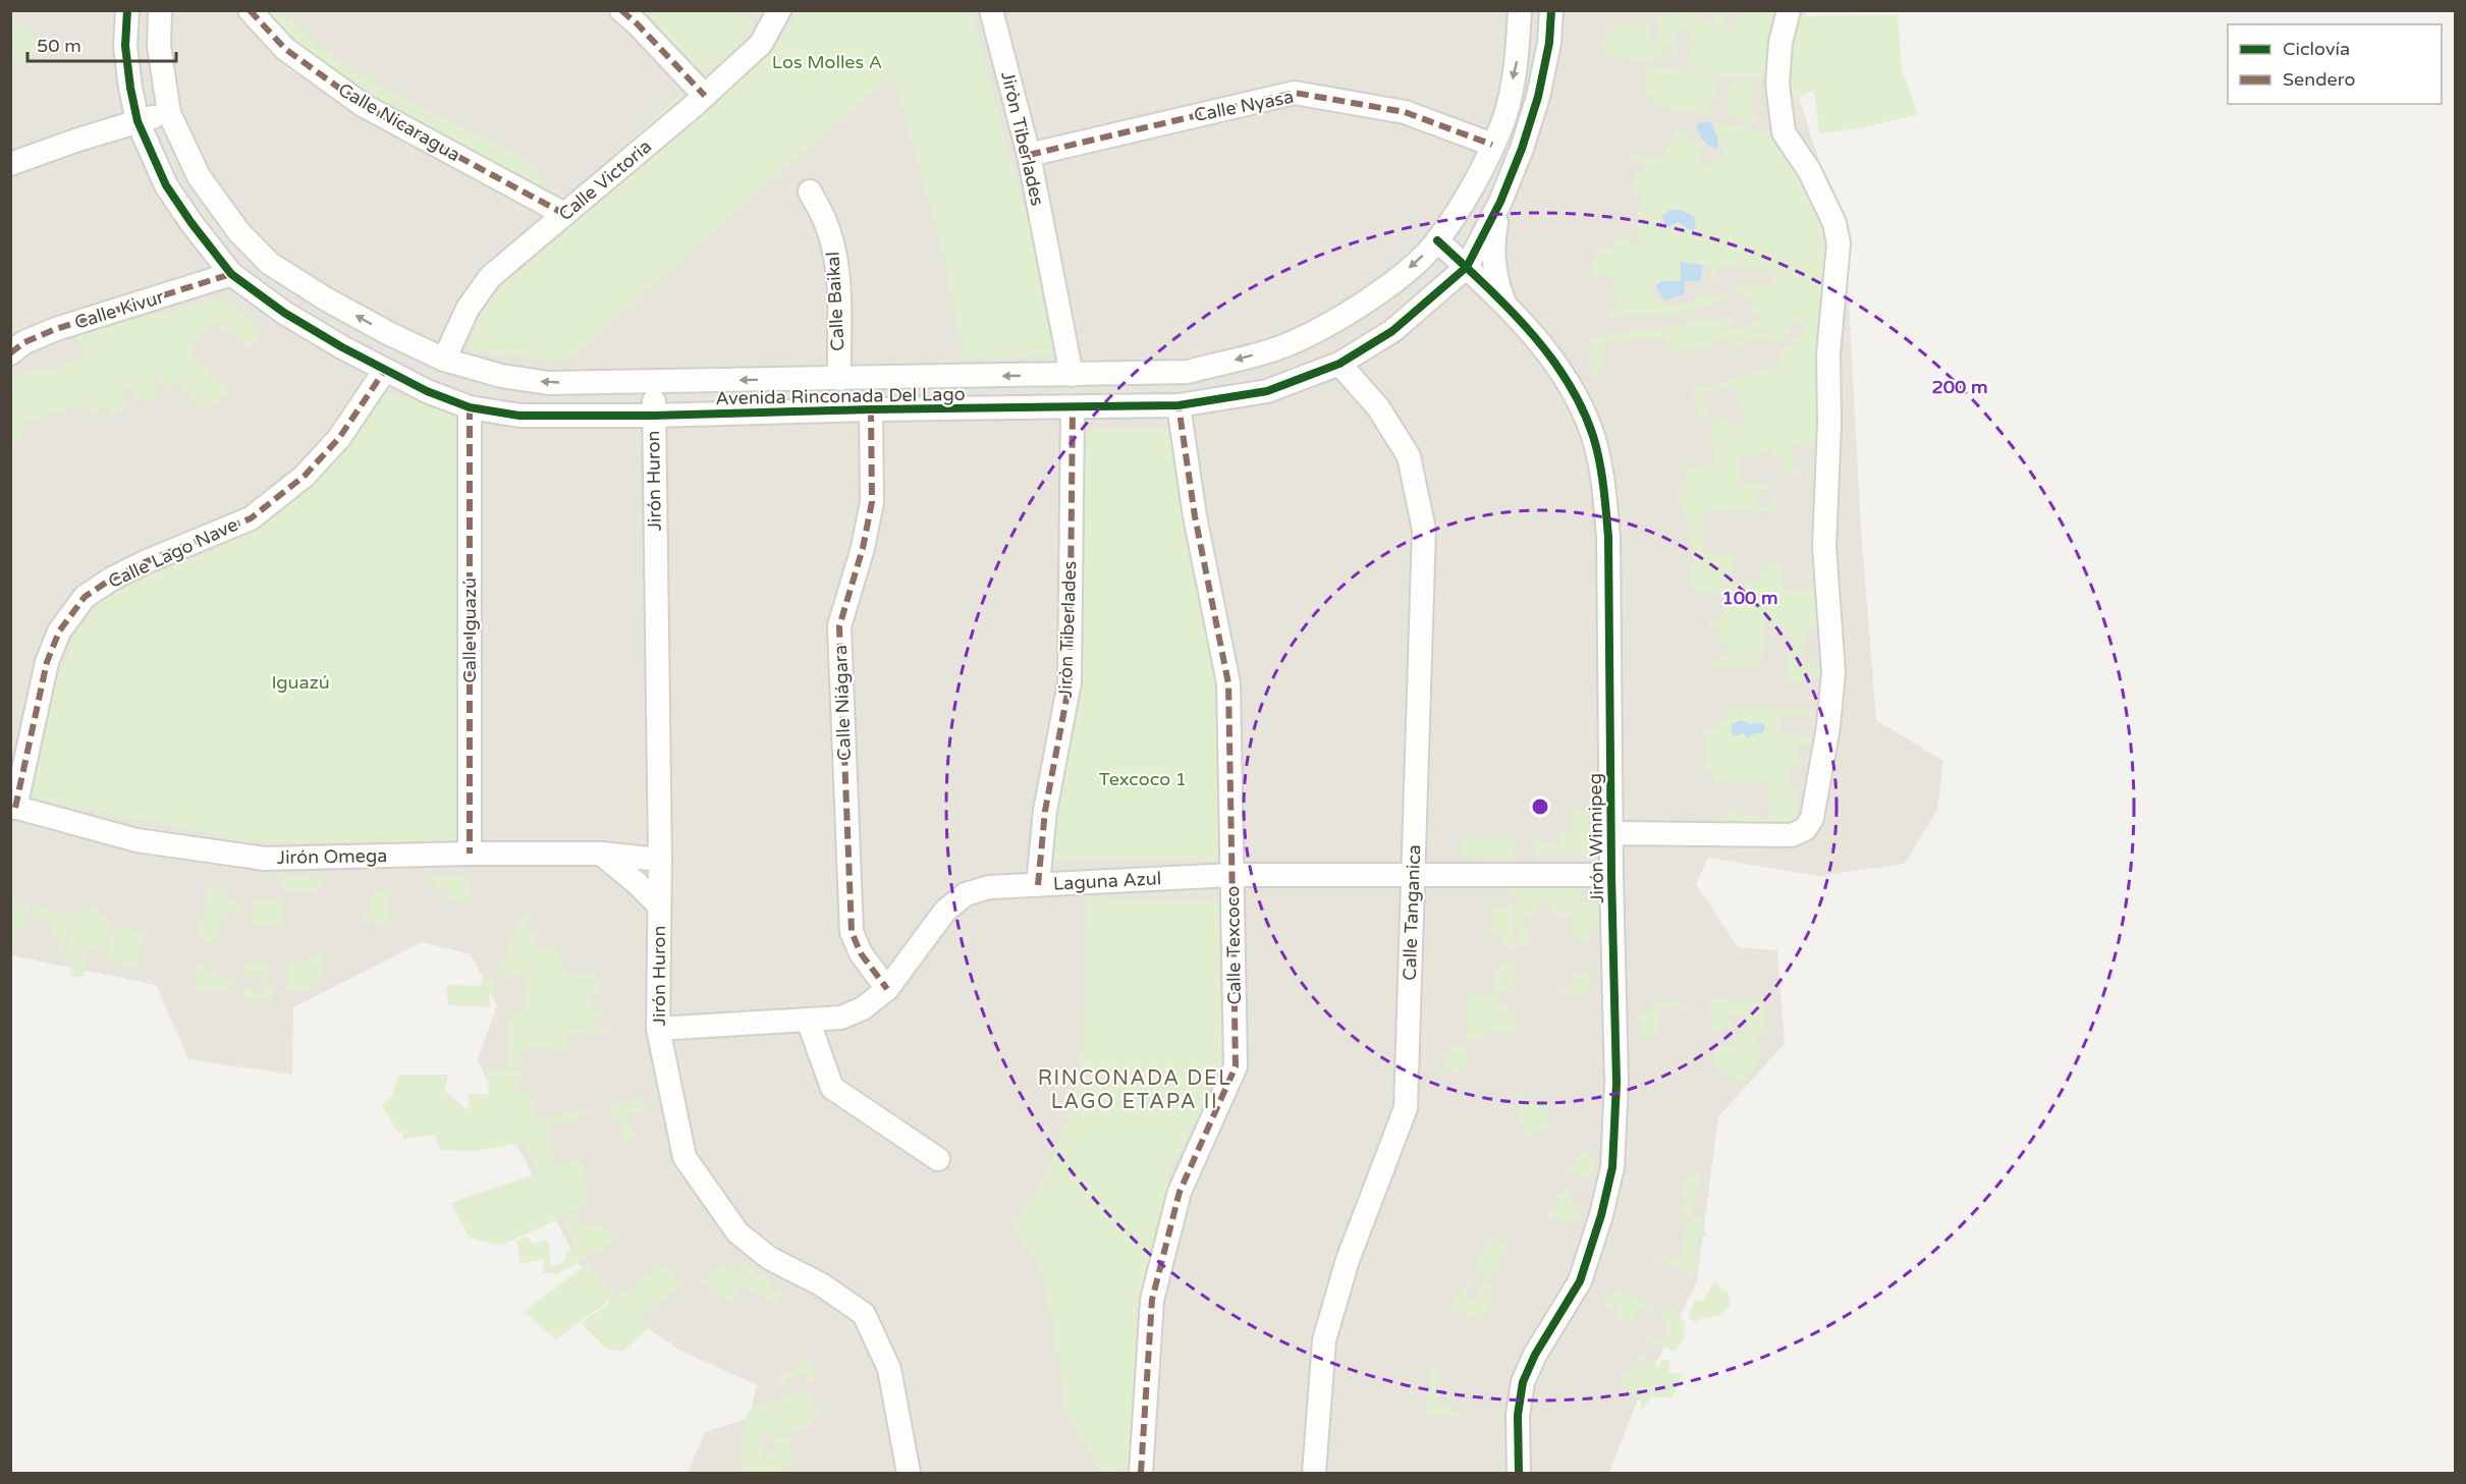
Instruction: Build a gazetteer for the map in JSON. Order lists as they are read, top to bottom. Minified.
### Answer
{"streets":{"street":["Calle Nyasa","Calle Nicaragua","Jiròn Tiberlades","Calle Victoria","Calle Baikal","Calle Kivur","Avenida Rinconada Del Lago","Jirón Huron","Calle Lago Nave","Calle Iguazú","Calle Niágara","Jirón Winnipeg","Jirón Omega","Laguna Azul","Calle Tanganica","Calle Texcoco"]},"crossings":[["Calle Nyasa","Jiròn Tiberlades"],["Calle Nyasa","Avenida Rinconada Del Lago"],["Calle Nicaragua","Calle Victoria"],["Jiròn Tiberlades","Avenida Rinconada Del Lago"],["Jiròn Tiberlades","Laguna Azul"],["Calle Victoria","Avenida Rinconada Del Lago"],["Calle Baikal","Avenida Rinconada Del Lago"],["Calle Kivur","Avenida Rinconada Del Lago"],["Avenida Rinconada Del Lago","Jirón Huron"],["Avenida Rinconada Del Lago","Calle Lago Nave"],["Avenida Rinconada Del Lago","Calle Iguazú"],["Avenida Rinconada Del Lago","Calle Niágara"],["Avenida Rinconada Del Lago","Jirón Winnipeg"],["Avenida Rinconada Del Lago","Calle Tanganica"],["Avenida Rinconada Del Lago","Calle Texcoco"],["Jirón Huron","Jirón Omega"],["Jirón Huron","Laguna Azul"],["Calle Lago Nave","Jirón Omega"],["Calle Iguazú","Jirón Omega"],["Calle Niágara","Laguna Azul"],["Jirón Winnipeg","Laguna Azul"],["Laguna Azul","Calle Tanganica"],["Laguna Azul","Calle Texcoco"]],"districts":["RINCONADA DEL LAGO ETAPA II"],"parks":["Los Molles A","Iguazú","Texcoco 1"],"legend":["Ciclovía","Sendero"],"scale_bar":"50 m","rings":["200 m","100 m"]}
